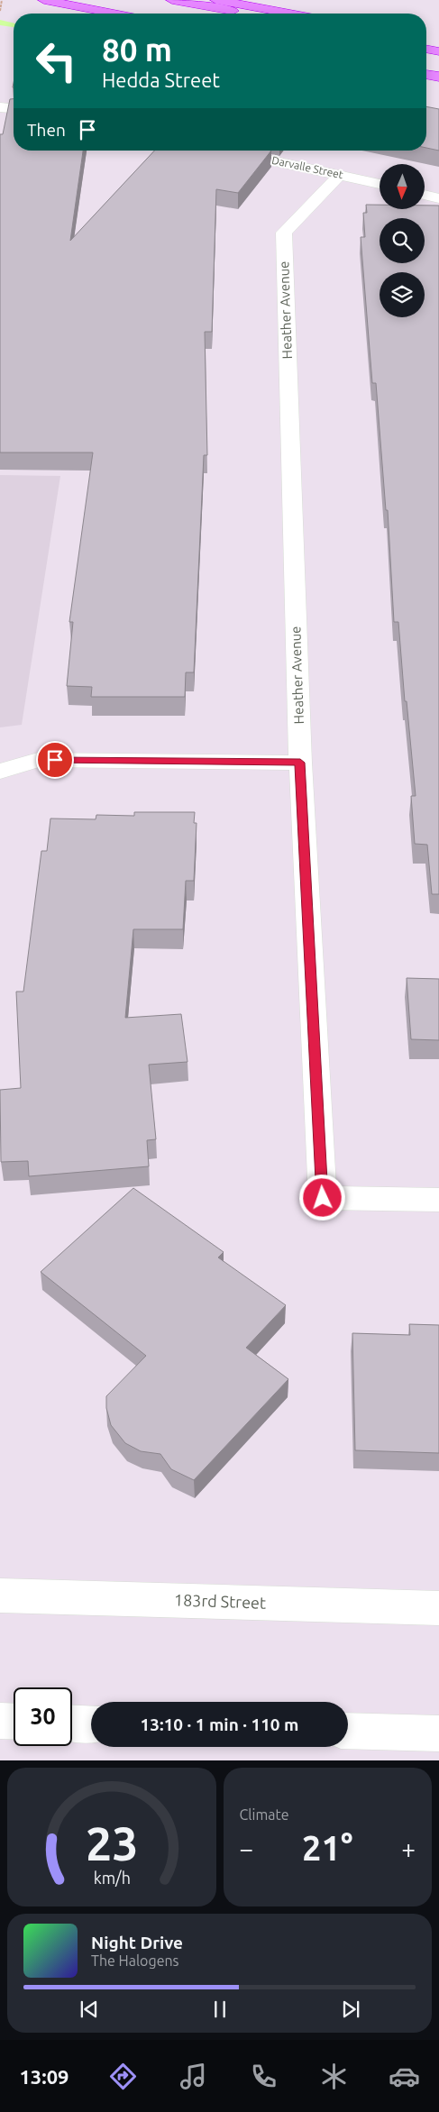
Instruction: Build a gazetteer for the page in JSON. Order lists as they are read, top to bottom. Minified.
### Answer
{"streets":{"street":["Darvalle Street","Heather Avenue","183rd Street"]},"crossings":[["Darvalle Street","Heather Avenue"]],"north":"bottom","page":{"turn":["80 m","Hedda Street"],"then":"Then","limit":"30","trip":"13:10 · 1 min · 110 m","tile":"Climate","heat":["−","21°","+"],"song":["Night Drive","The Halogens"],"tabs":"13:09","gauge":["23","km/h"]}}
